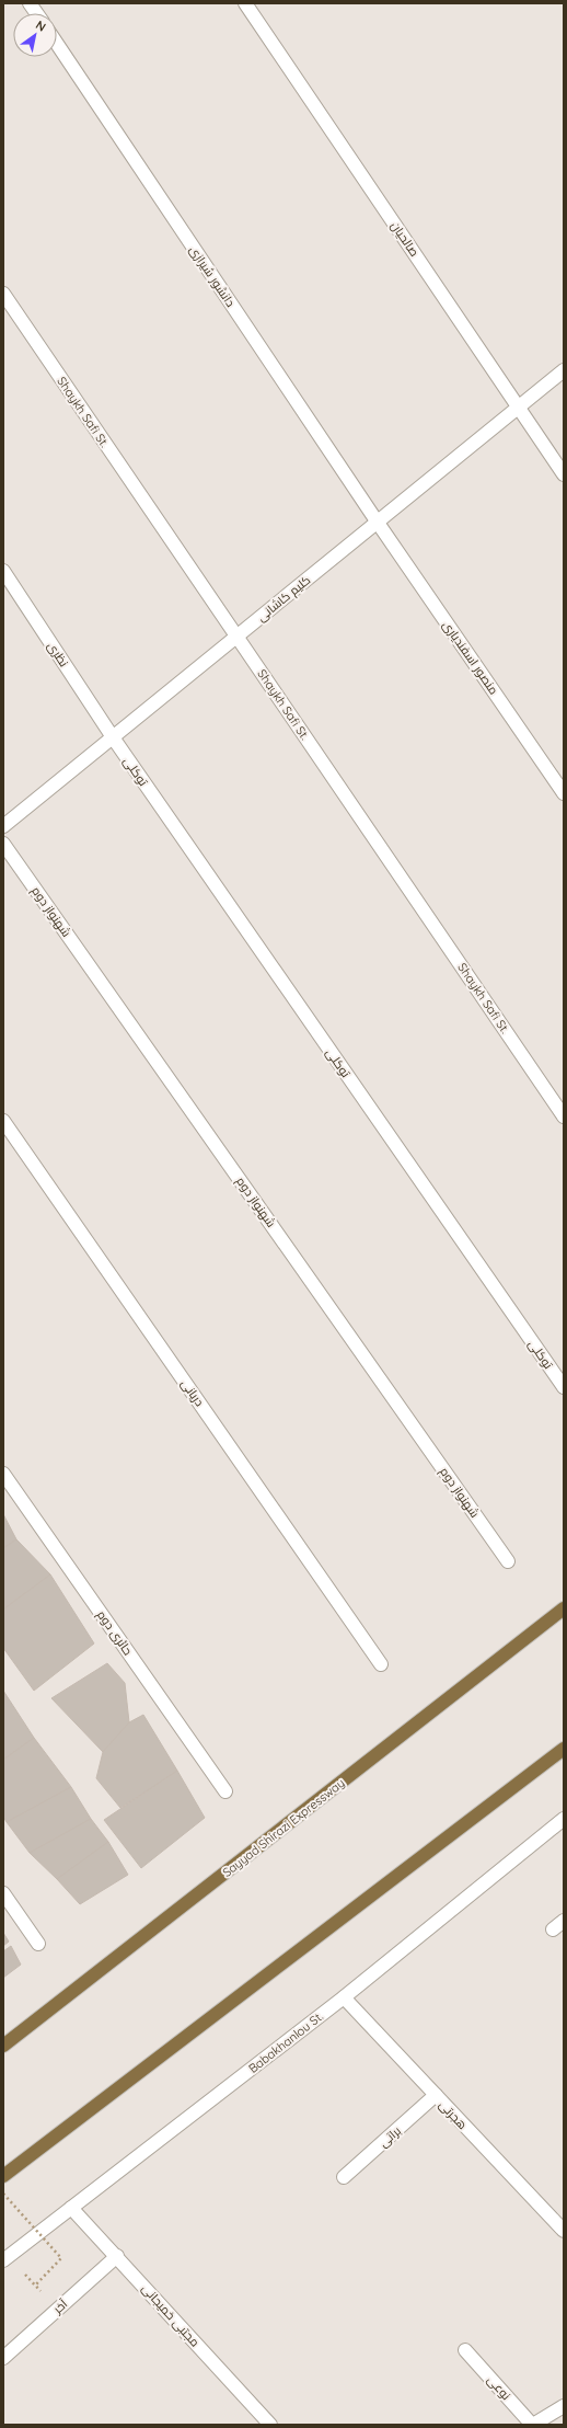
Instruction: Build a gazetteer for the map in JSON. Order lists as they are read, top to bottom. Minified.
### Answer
{"streets":{"highway":["Sayyad Shirazi Expressway"],"street":["صالحیان","دانشور شیرازی","Shaykh Safi St.","کلیم کاشانی","نظری","منصور اسفندیاری","توکلی","شهنواز دوم","دریانی","حائری دوم","Babakhanlou St.","هجرتی","براتی","آخر","مجتبی خمیجانی","نوعی"]},"crossings":[["صالحیان","کلیم کاشانی"],["دانشور شیرازی","کلیم کاشانی"],["دانشور شیرازی","منصور اسفندیاری"],["Shaykh Safi St.","کلیم کاشانی"],["کلیم کاشانی","نظری"],["کلیم کاشانی","منصور اسفندیاری"],["کلیم کاشانی","توکلی"],["نظری","توکلی"],["Babakhanlou St.","هجرتی"],["Babakhanlou St.","مجتبی خمیجانی"],["هجرتی","براتی"],["آخر","مجتبی خمیجانی"]],"north":"top right"}
